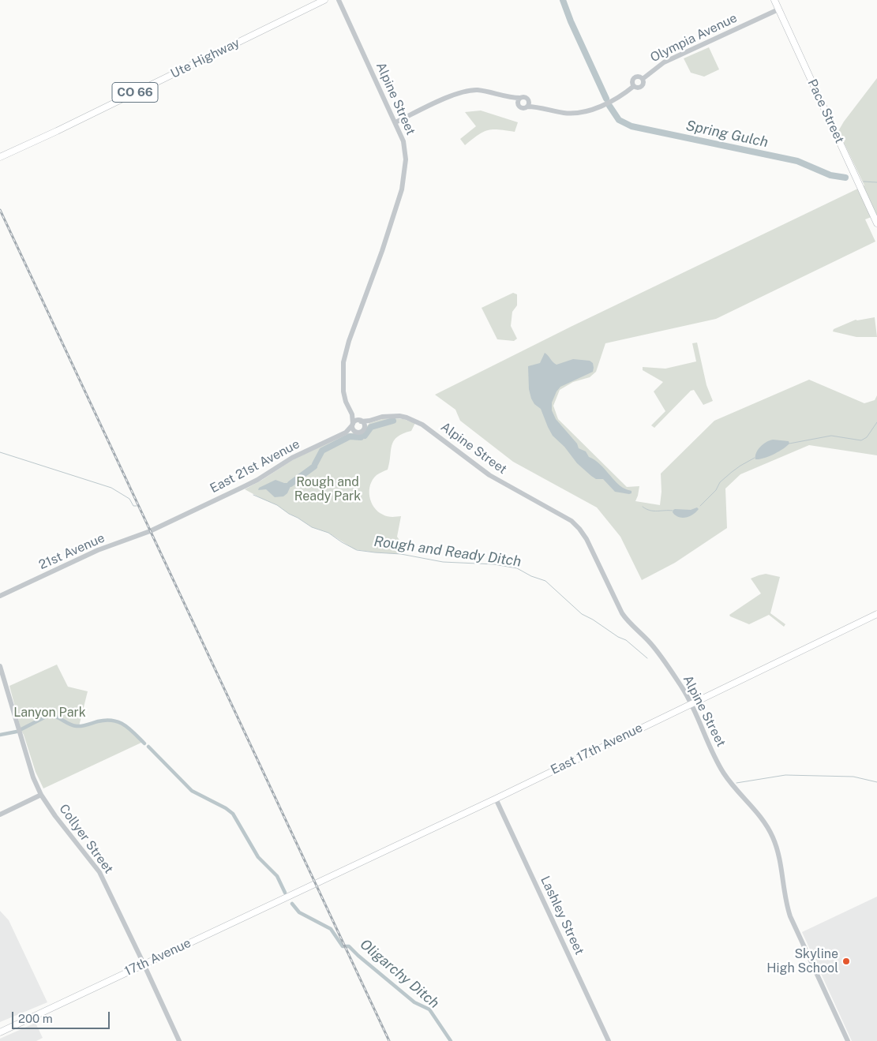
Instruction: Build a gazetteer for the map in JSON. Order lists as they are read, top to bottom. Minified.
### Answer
{"streets":{"main road":["Ute Highway","CO 66","Pace Street","East 17th Avenue","17th Avenue"],"street":["Olympia Avenue","Alpine Street","East 21st Avenue","21st Avenue","Collyer Street","Lashley Street"]},"crossings":[["Olympia Avenue","Pace Street"],["Alpine Street","East 21st Avenue"],["Alpine Street","East 17th Avenue"],["East 21st Avenue","21st Avenue"],["East 17th Avenue","Lashley Street"],["East 17th Avenue","17th Avenue"],["Collyer Street","17th Avenue"]],"water":["Spring Gulch","Rough and Ready Ditch","Oligarchy Ditch"],"parks":["Rough and Ready Park","Lanyon Park"],"places":["Skyline High School"],"scale_bar":"200 m"}
